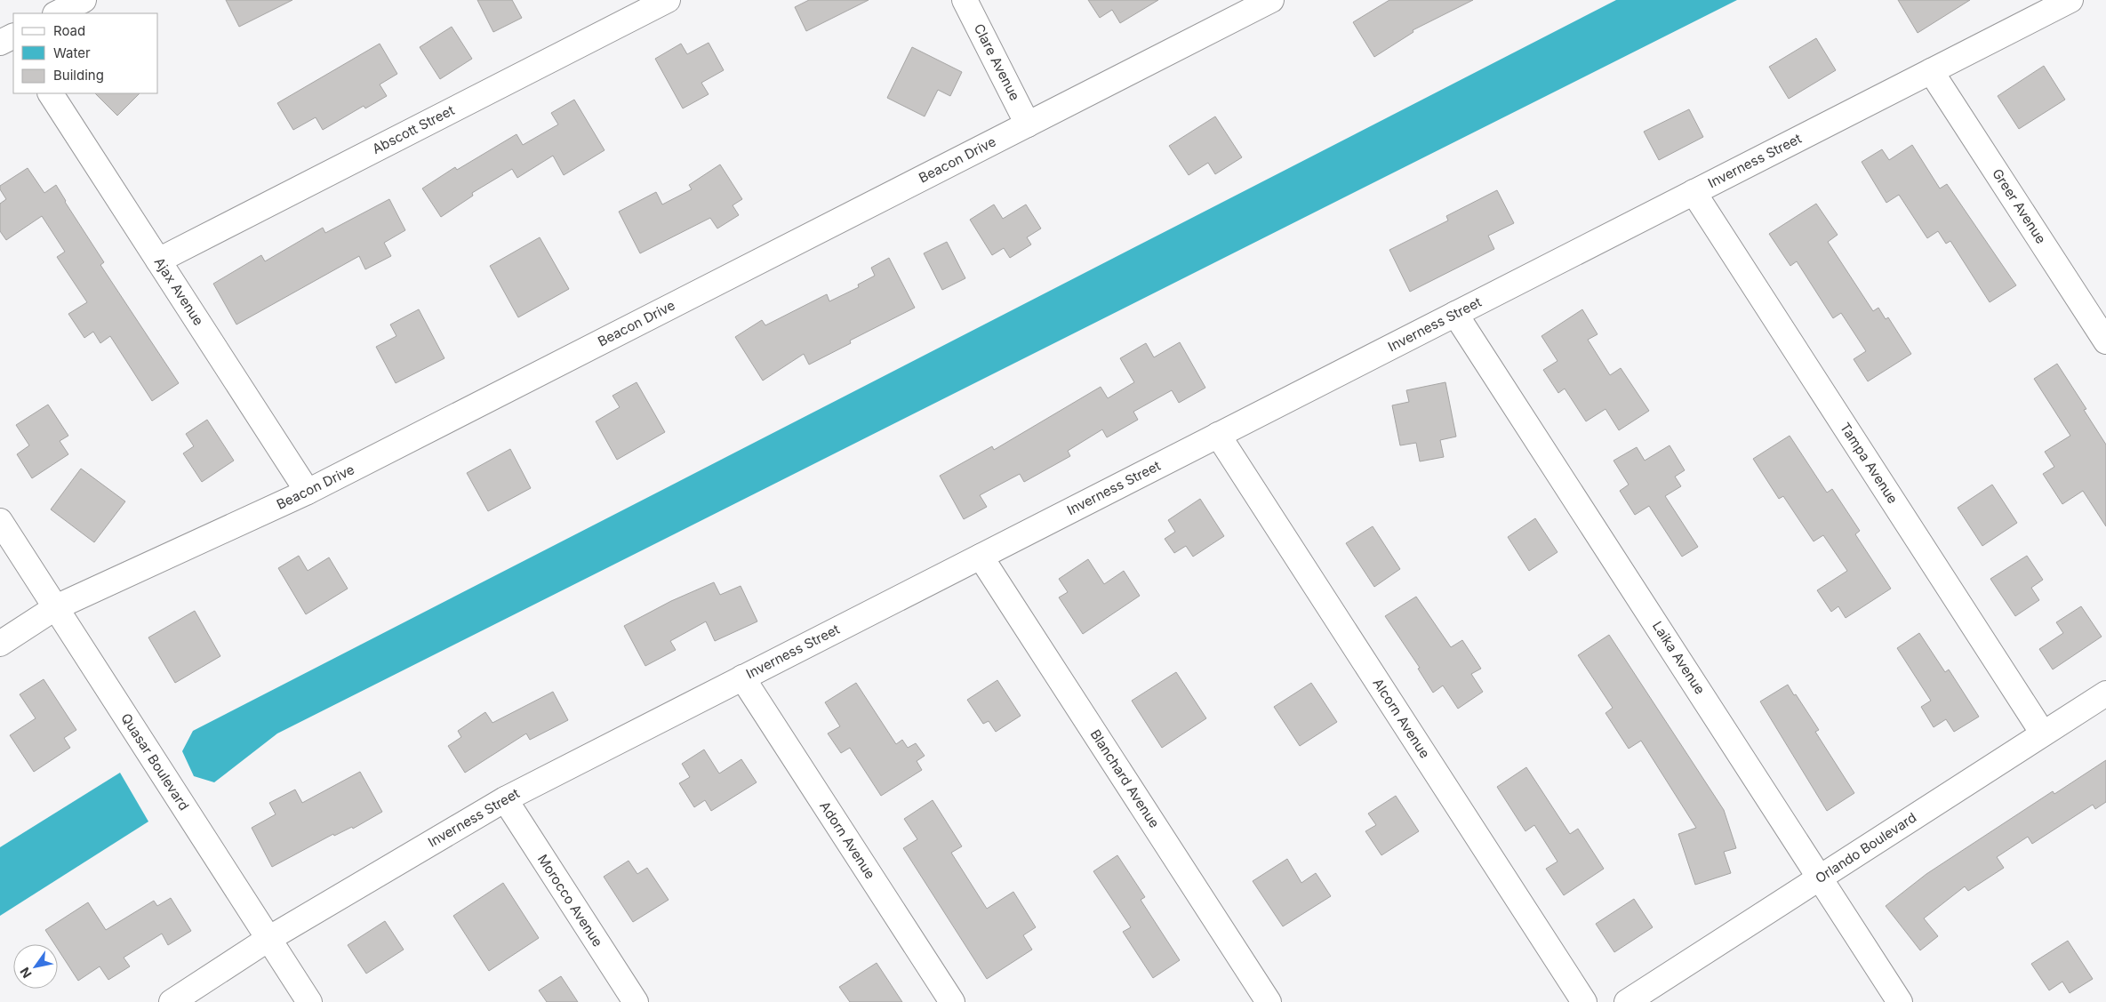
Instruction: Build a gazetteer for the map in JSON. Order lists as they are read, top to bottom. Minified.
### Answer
{"streets":{"street":["Clare Avenue","Abscott Street","Beacon Drive","Inverness Street","Greer Avenue","Ajax Avenue","Tampa Avenue","Laika Avenue","Alcorn Avenue","Quasar Boulevard","Blanchard Avenue","Adorn Avenue","Orlando Boulevard","Morocco Avenue"]},"crossings":[["Clare Avenue","Beacon Drive"],["Abscott Street","Ajax Avenue"],["Beacon Drive","Ajax Avenue"],["Beacon Drive","Quasar Boulevard"],["Inverness Street","Greer Avenue"],["Inverness Street","Tampa Avenue"],["Inverness Street","Laika Avenue"],["Inverness Street","Alcorn Avenue"],["Inverness Street","Quasar Boulevard"],["Inverness Street","Blanchard Avenue"],["Inverness Street","Adorn Avenue"],["Inverness Street","Morocco Avenue"],["Tampa Avenue","Orlando Boulevard"],["Laika Avenue","Orlando Boulevard"]],"legend":["Road","Water","Building"],"north":"bottom left"}
